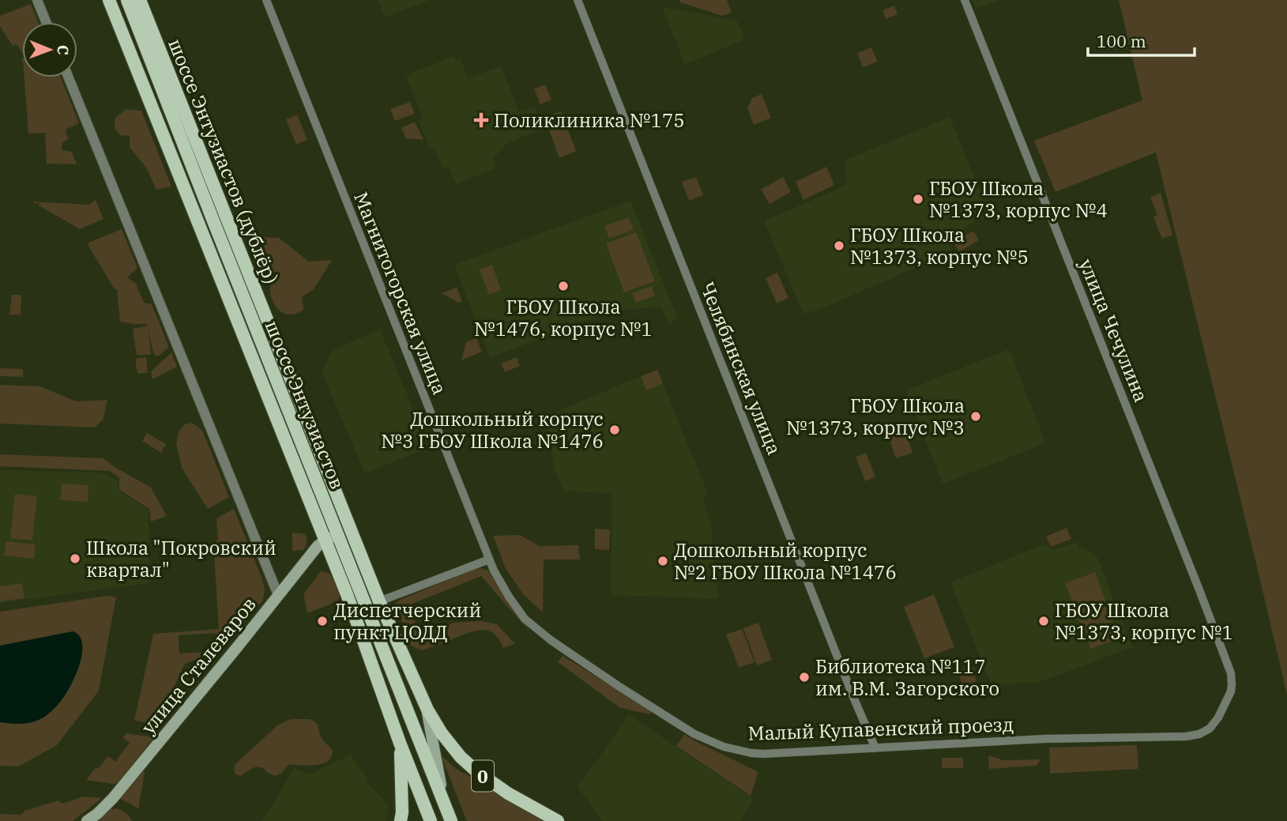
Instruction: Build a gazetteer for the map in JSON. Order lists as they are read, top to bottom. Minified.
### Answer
{"streets":{"main road":["шоссе Энтузиастов (дублёр)","шоссе Энтузиастов","улица Сталеваров","0"],"street":["Магнитогорская улица","улица Чечулина","Челябинская улица","Малый Купавенский проезд"]},"crossings":[["шоссе Энтузиастов (дублёр)","шоссе Энтузиастов"],["шоссе Энтузиастов (дублёр)","0"],["Магнитогорская улица","Малый Купавенский проезд"],["улица Чечулина","Малый Купавенский проезд"],["Челябинская улица","Малый Купавенский проезд"],["шоссе Энтузиастов","улица Сталеваров"]],"places":{"health":["Поликлиника №175"],"other":["ГБОУ Школа №1373, корпус №4","ГБОУ Школа №1373, корпус №5","ГБОУ Школа №1476, корпус №1","ГБОУ Школа №1373, корпус №3","Дошкольный корпус №3 ГБОУ Школа №1476","Школа \"Покровский квартал\"","Дошкольный корпус №2 ГБОУ Школа №1476","Диспетчерский пункт ЦОДД","ГБОУ Школа №1373, корпус №1","Библиотека №117 им. В.М. Загорского"]},"scale_bar":"100 m","north":"right"}
